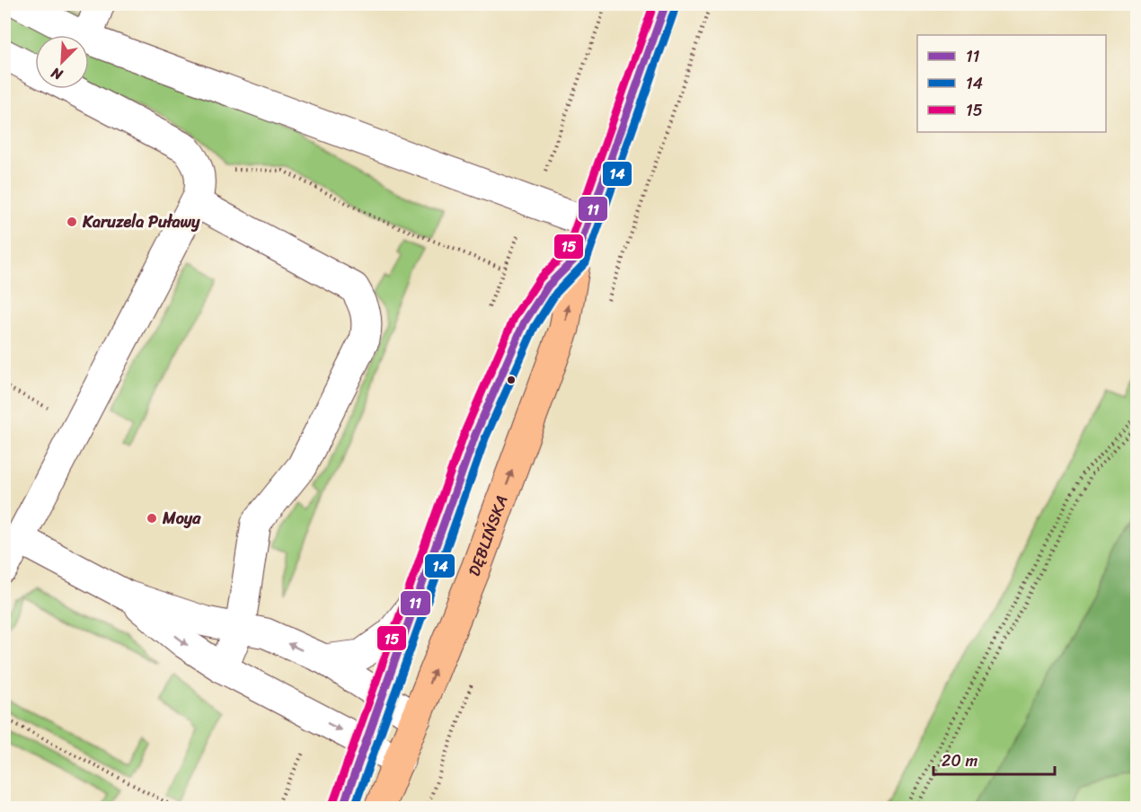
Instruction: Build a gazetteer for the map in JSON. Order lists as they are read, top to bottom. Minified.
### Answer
{"streets":{"main road":["DĘBLIŃSKA"]},"places":["Karuzela Puławy","Moya"],"lines":["transit line 11","transit line 15","transit line 14"],"legend":["11","14","15"],"scale_bar":"20 m","north":"bottom left"}
